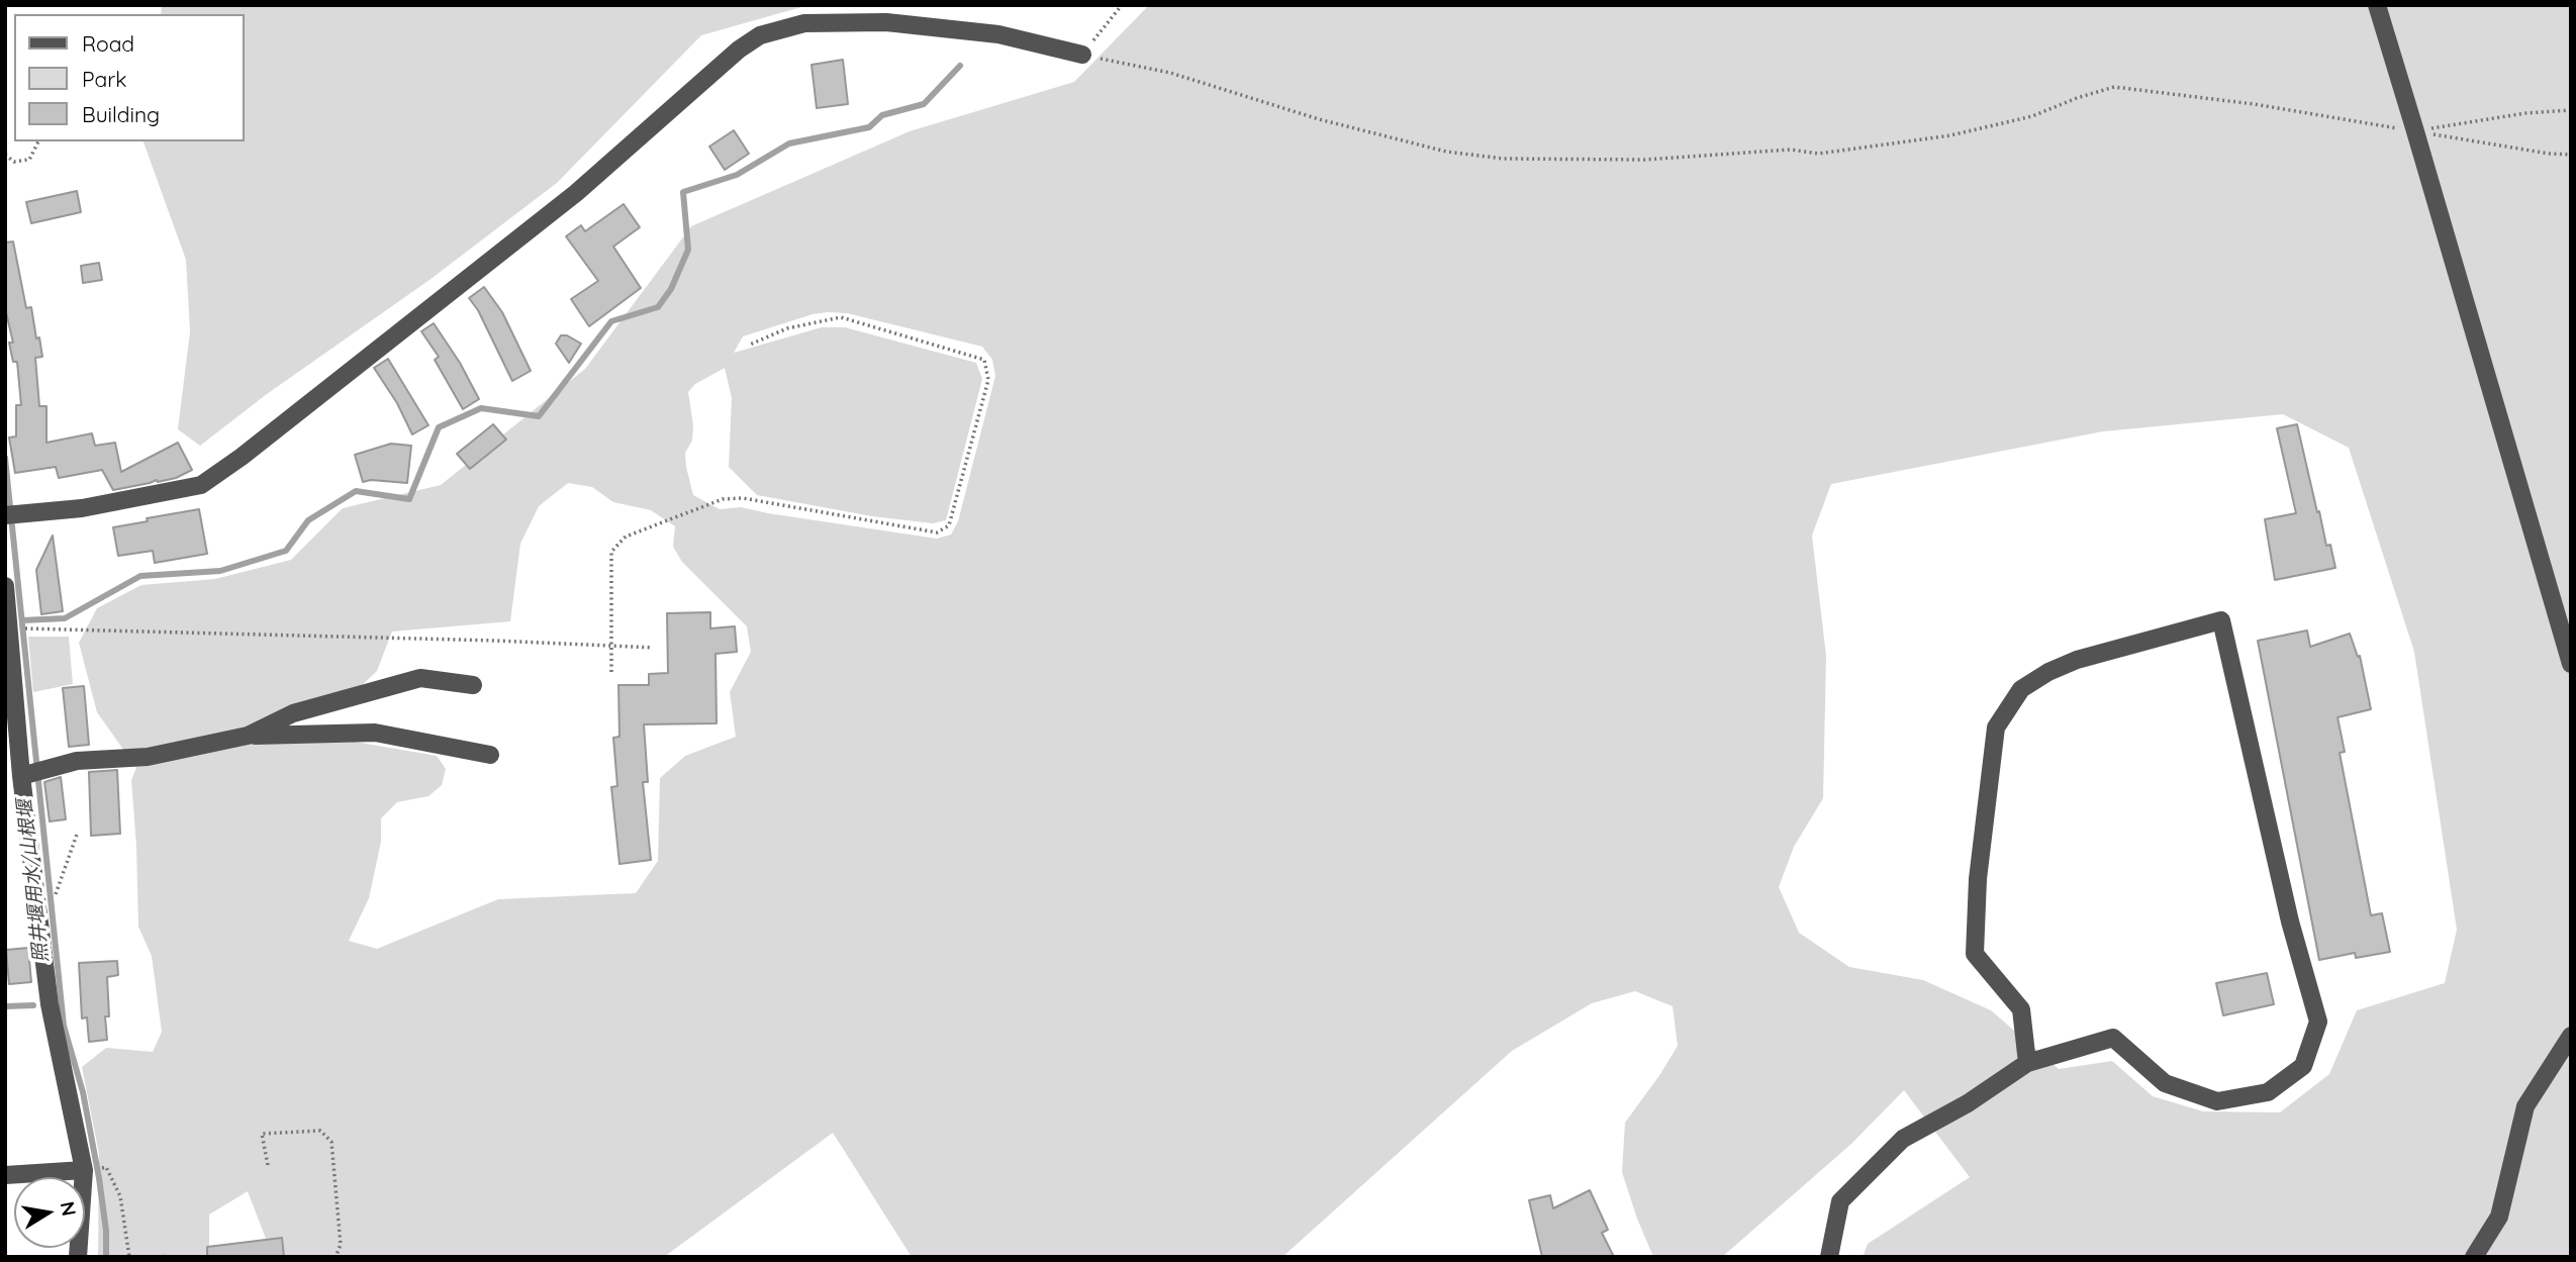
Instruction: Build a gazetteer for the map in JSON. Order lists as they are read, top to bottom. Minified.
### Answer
{"water":["照井堰用水/山根堰"],"legend":["Road","Park","Building"],"north":"right"}
